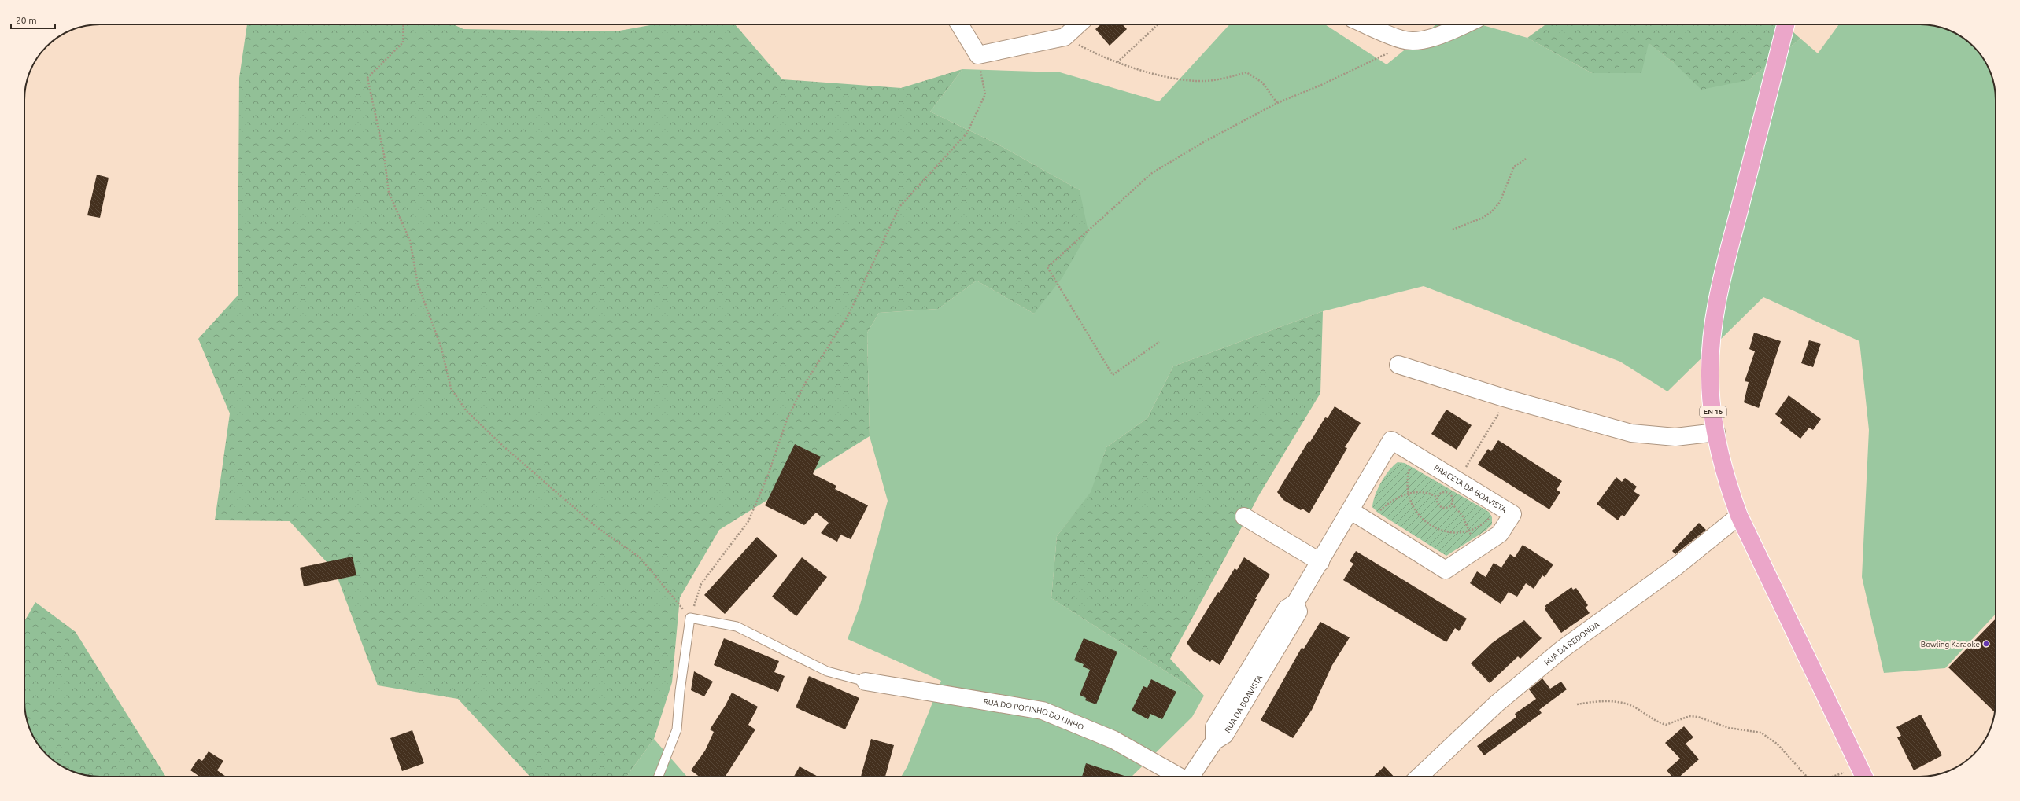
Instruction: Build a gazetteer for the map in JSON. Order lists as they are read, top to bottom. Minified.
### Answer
{"streets":{"main road":["EN 16"],"street":["PRACETA DA BOAVISTA","RUA DA REDONDA","RUA DA BOAVISTA","RUA DO POCINHO DO LINHO"]},"crossings":[["EN 16","RUA DA REDONDA"],["PRACETA DA BOAVISTA","RUA DA BOAVISTA"]],"places":["Bowling Karaoke"],"scale_bar":"20 m"}
